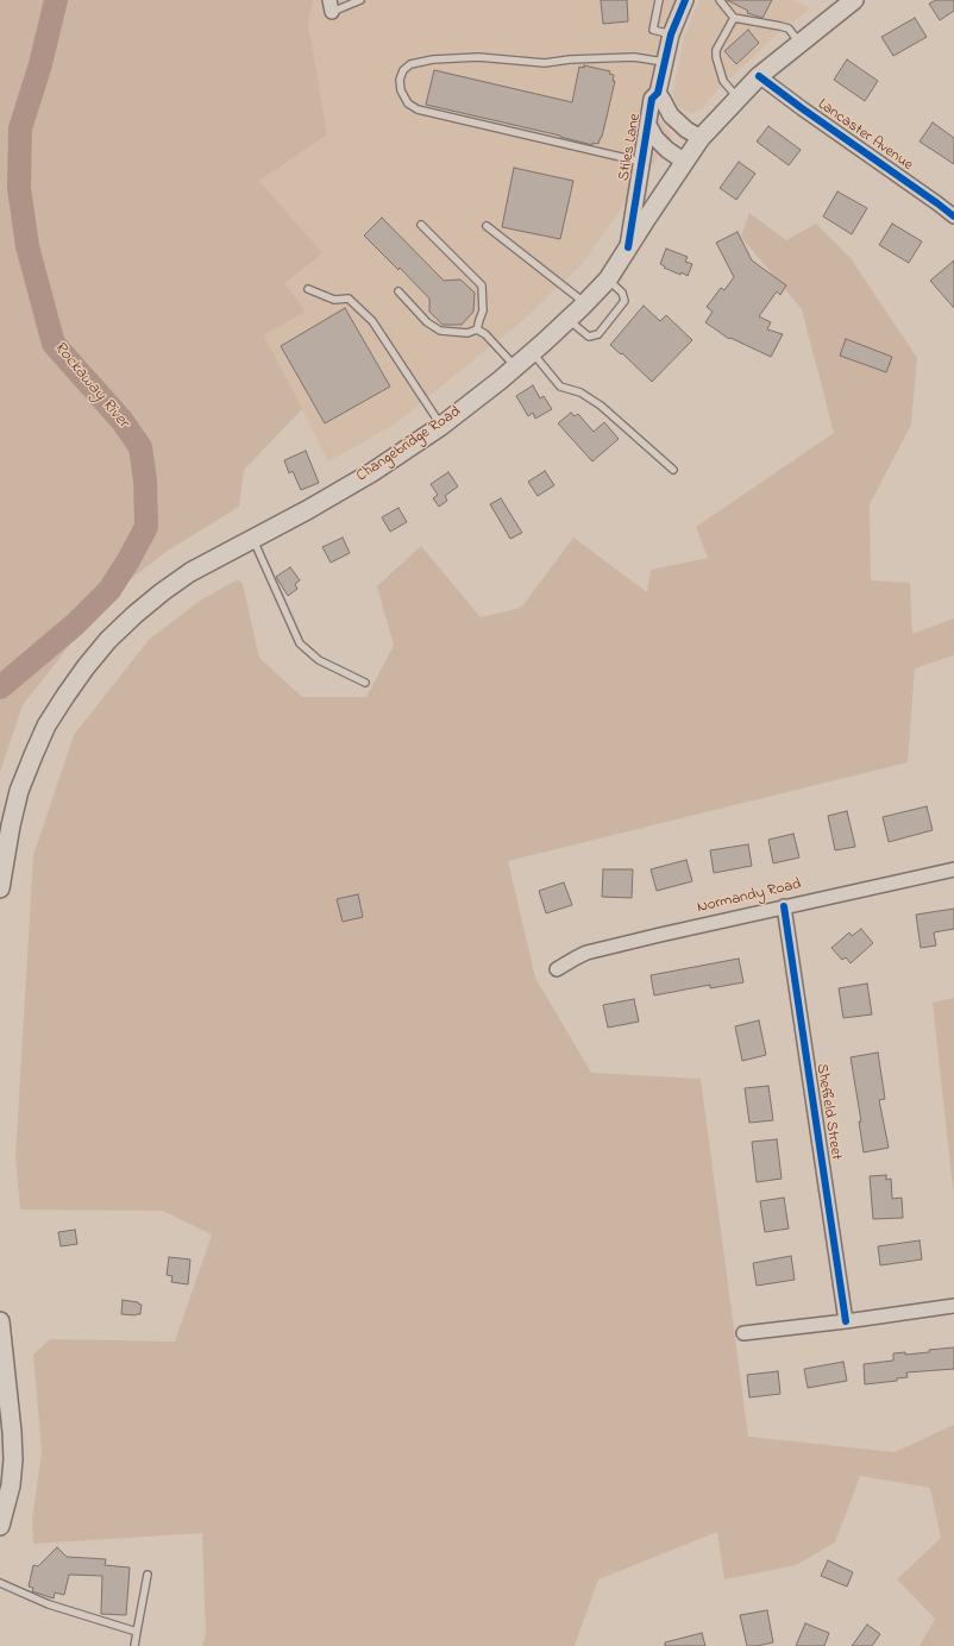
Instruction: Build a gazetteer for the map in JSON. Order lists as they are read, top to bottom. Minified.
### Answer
{"streets":{"main road":["Changebridge Road"],"street":["Lancaster Avenue","Stiles Lane","Normandy Road","Sheffield Street"]},"crossings":[["Lancaster Avenue","Changebridge Road"],["Stiles Lane","Changebridge Road"],["Normandy Road","Sheffield Street"]],"water":["Rockaway River"]}
